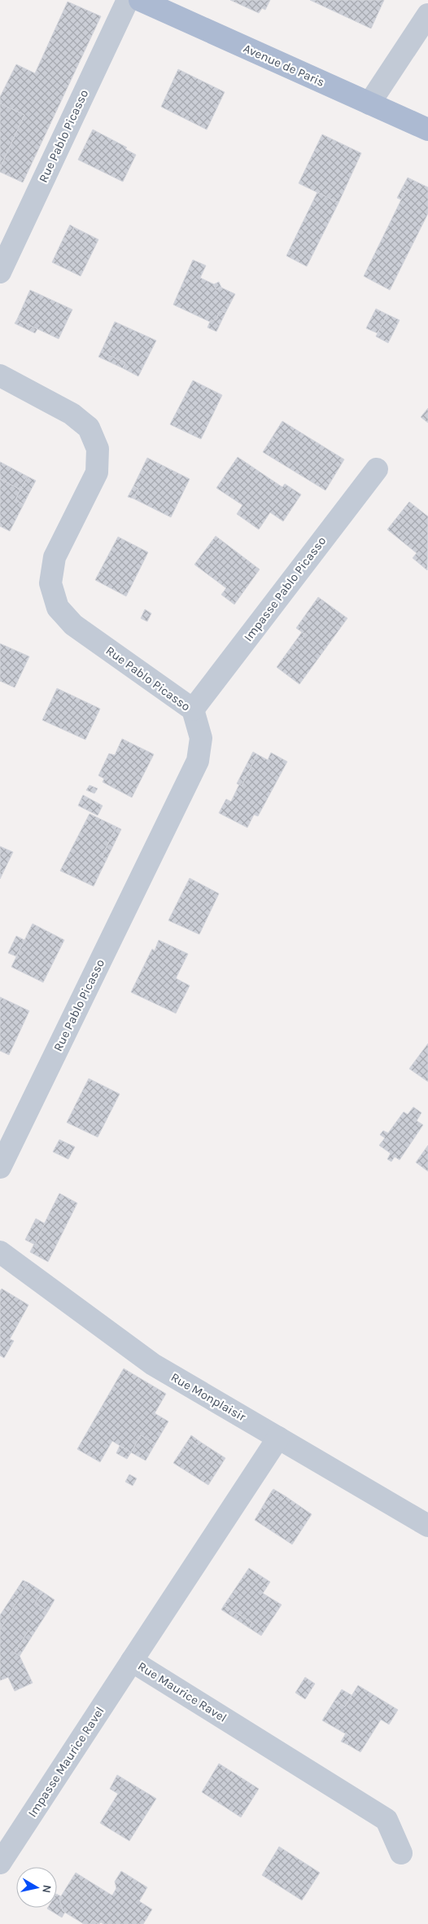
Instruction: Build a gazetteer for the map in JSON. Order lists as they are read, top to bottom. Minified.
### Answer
{"streets":{"main road":["Avenue de Paris"],"street":["Rue Pablo Picasso","Impasse Pablo Picasso","Rue Monplaisir","Rue Maurice Ravel","Impasse Maurice Ravel"]},"crossings":[["Rue Pablo Picasso","Impasse Pablo Picasso"],["Rue Monplaisir","Rue Maurice Ravel"],["Rue Maurice Ravel","Impasse Maurice Ravel"]],"north":"right"}
